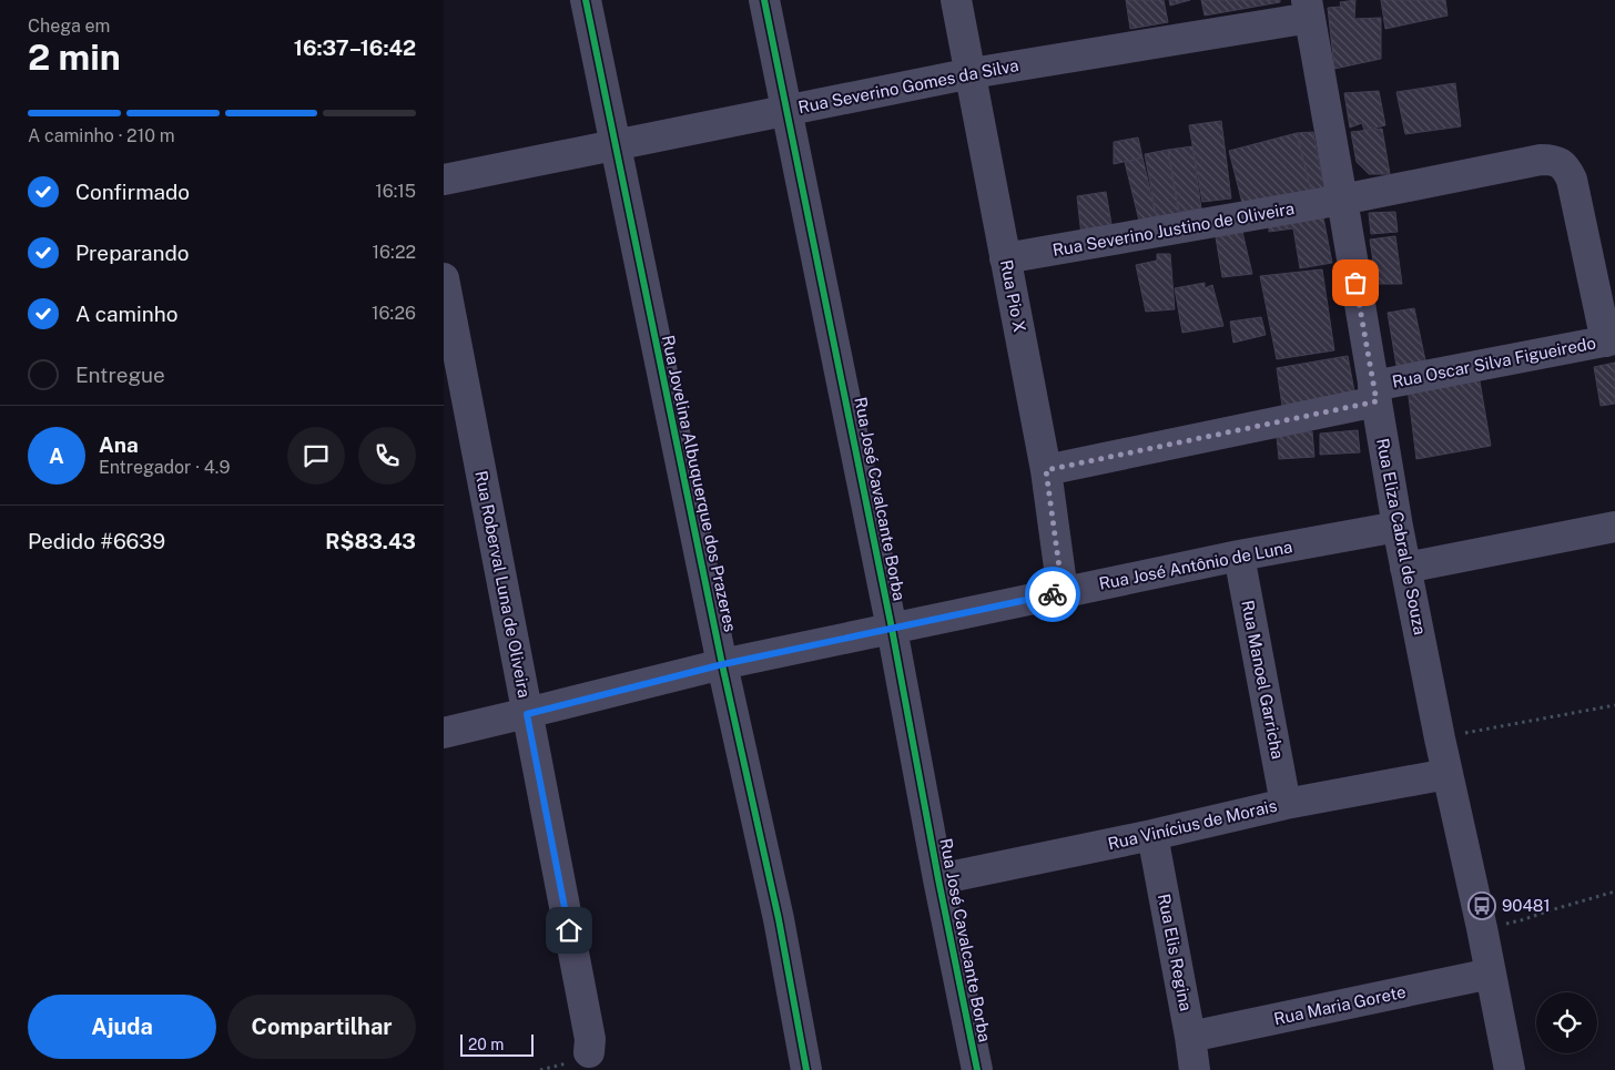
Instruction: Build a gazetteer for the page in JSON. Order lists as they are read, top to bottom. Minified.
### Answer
{"streets":{"street":["Rua Severino Gomes da Silva","Rua Severino Justino de Oliveira","Rua Pio X","Rua Oscar Silva Figueiredo","Rua Jovelina Albuquerque dos Prazeres","Rua José Cavalcante Borba","Rua Eliza Cabral de Souza","Rua José Antônio de Luna","Rua Roberval Luna de Oliveira","Rua Manoel Garricha","Rua Vinícius de Morais","Rua Elis Regina","Rua Maria Gorete"]},"crossings":[["Rua Severino Gomes da Silva","Rua Pio X"],["Rua Severino Gomes da Silva","Rua Jovelina Albuquerque dos Prazeres"],["Rua Severino Gomes da Silva","Rua José Cavalcante Borba"],["Rua Severino Gomes da Silva","Rua Eliza Cabral de Souza"],["Rua Severino Justino de Oliveira","Rua Pio X"],["Rua Severino Justino de Oliveira","Rua Oscar Silva Figueiredo"],["Rua Severino Justino de Oliveira","Rua Eliza Cabral de Souza"],["Rua Pio X","Rua Oscar Silva Figueiredo"],["Rua Pio X","Rua José Antônio de Luna"],["Rua Oscar Silva Figueiredo","Rua Eliza Cabral de Souza"],["Rua Jovelina Albuquerque dos Prazeres","Rua José Antônio de Luna"],["Rua José Cavalcante Borba","Rua José Antônio de Luna"],["Rua José Cavalcante Borba","Rua Vinícius de Morais"],["Rua Eliza Cabral de Souza","Rua José Antônio de Luna"],["Rua Eliza Cabral de Souza","Rua Vinícius de Morais"],["Rua Eliza Cabral de Souza","Rua Maria Gorete"],["Rua José Antônio de Luna","Rua Roberval Luna de Oliveira"],["Rua José Antônio de Luna","Rua Manoel Garricha"],["Rua Manoel Garricha","Rua Vinícius de Morais"],["Rua Vinícius de Morais","Rua Elis Regina"],["Rua Elis Regina","Rua Maria Gorete"]],"places":{"bus stop":["90481"]},"scale_bar":"20 m","page":{"heading":["2 min","Chega em","16:37–16:42"],"panel":["Ana","Entregador · 4.9","Pedido #6639","R$83.43"],"bar":"A caminho · 210 m","list":[["Confirmado","16:15"],["Preparando","16:22"],["A caminho","16:26"],"Entregue"],"round":"A","buttons":["Ajuda","Compartilhar"],"scale":"20 m"}}
